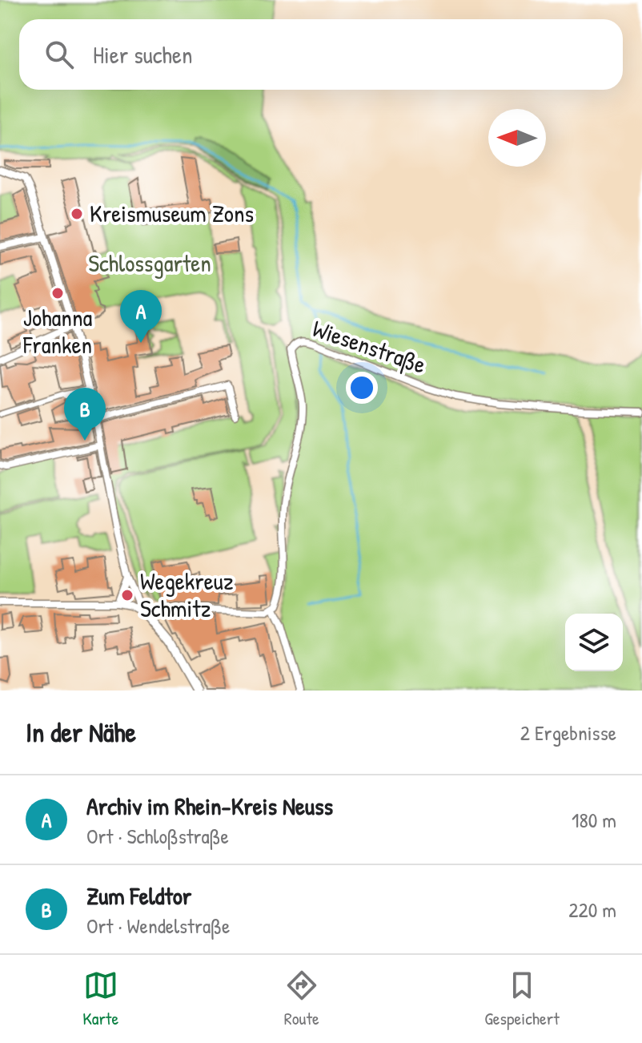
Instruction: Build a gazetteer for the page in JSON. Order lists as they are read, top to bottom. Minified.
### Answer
{"streets":{"street":["Wiesenstraße"]},"parks":["Schlossgarten"],"places":["Kreismuseum Zons","Johanna Franken","Wegekreuz Schmitz"],"north":"left","page":{"search":"Hier suchen","pins":["A","B"],"heading":["In der Nähe","2 Ergebnisse"],"list":[{"mark":"A","name":"Archiv im Rhein-Kreis Neuss","note":"Ort · Schloßstraße","value":"180 m"},{"mark":"B","name":"Zum Feldtor","note":"Ort · Wendelstraße","value":"220 m"}],"nav":["Karte","Route","Gespeichert"]}}
